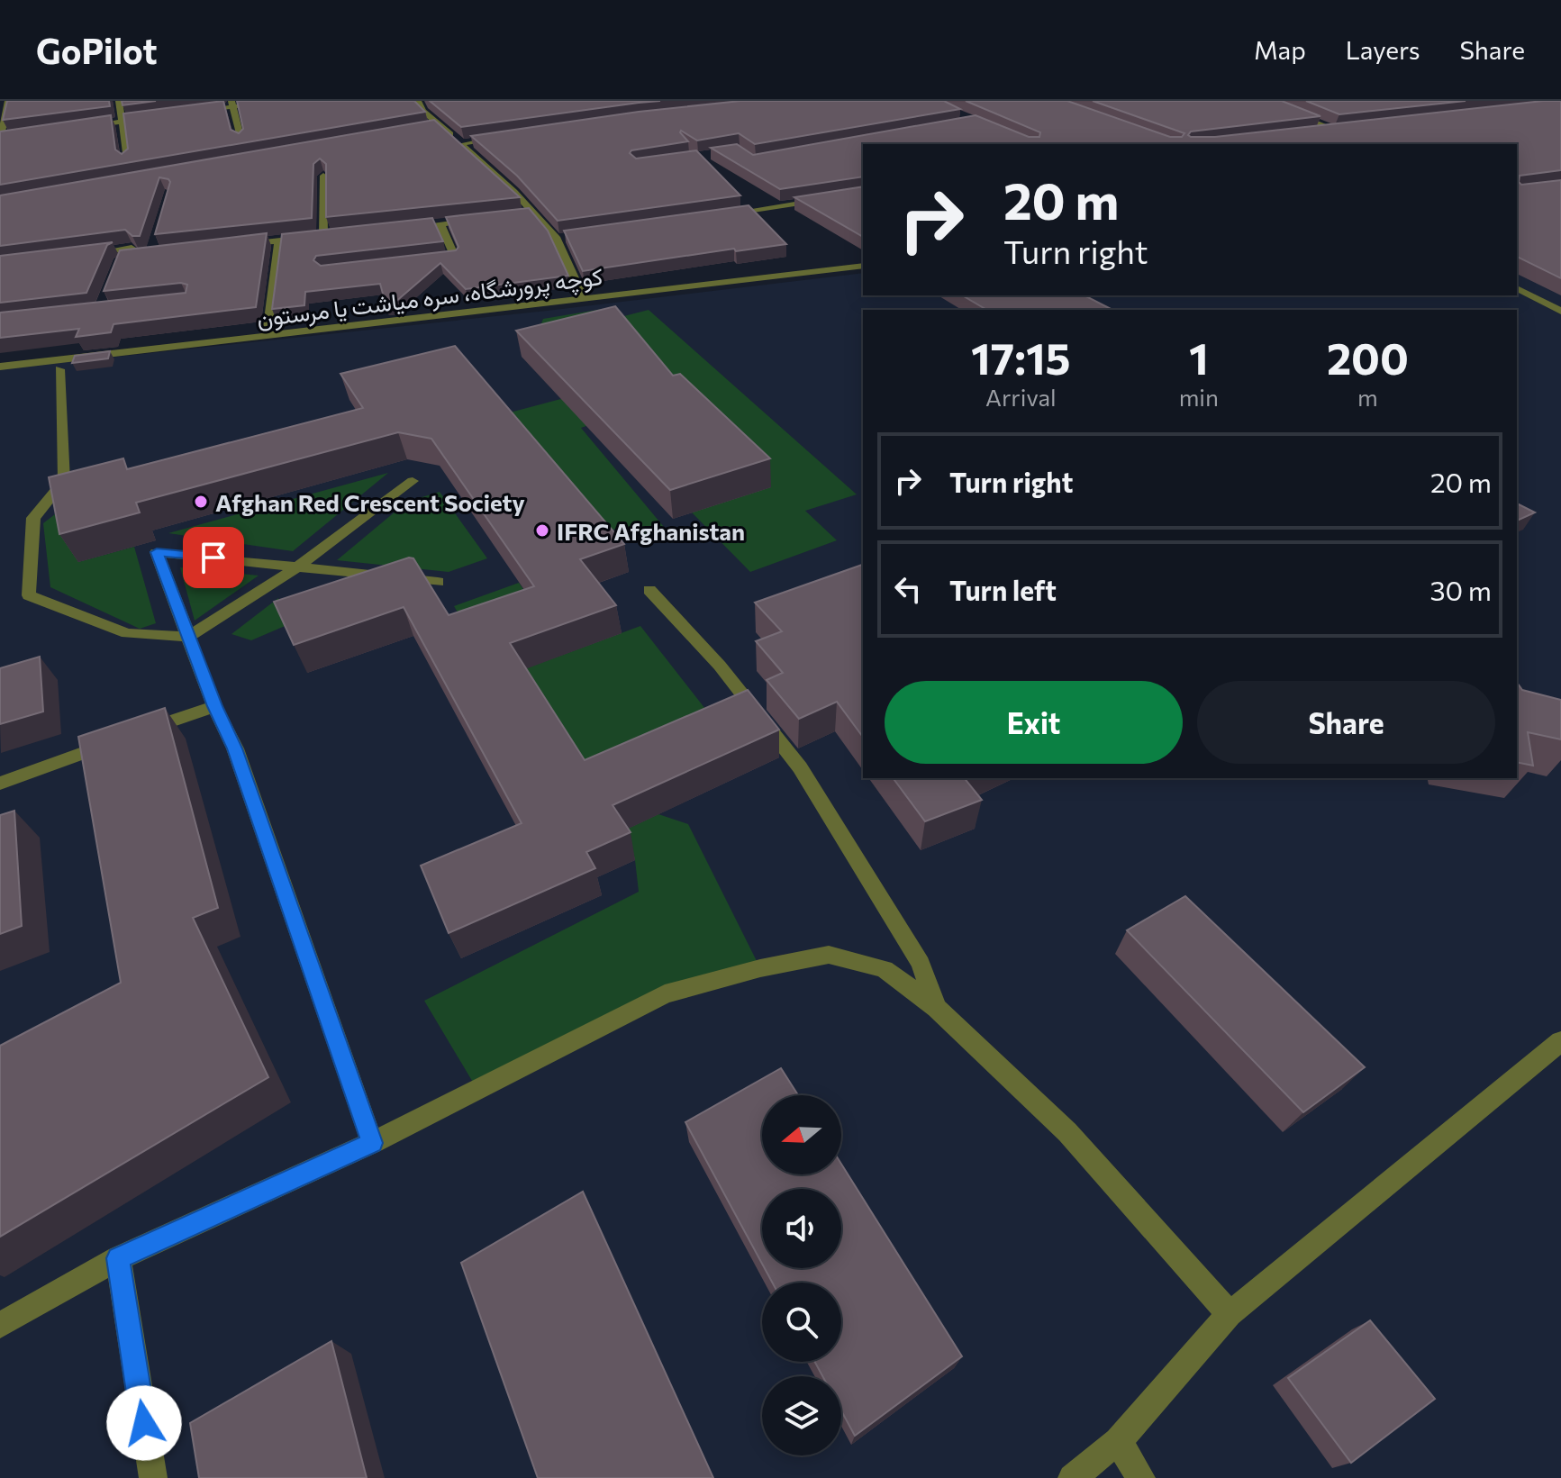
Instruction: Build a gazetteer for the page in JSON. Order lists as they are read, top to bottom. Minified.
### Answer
{"streets":{"street":["کوچه پرورشگاه، سره میاشت یا مرستون"]},"places":["Afghan Red Crescent Society","IFRC Afghanistan"],"north":"left","page":{"header":"GoPilot","nav":["Map","Layers","Share"],"turn":["20 m","Turn right"],"eta":["17:15","Arrival","1","min","200","m"],"list":[{"name":"Turn right","value":"20 m"},{"name":"Turn left","value":"30 m"}],"buttons":["Exit","Share"]}}
